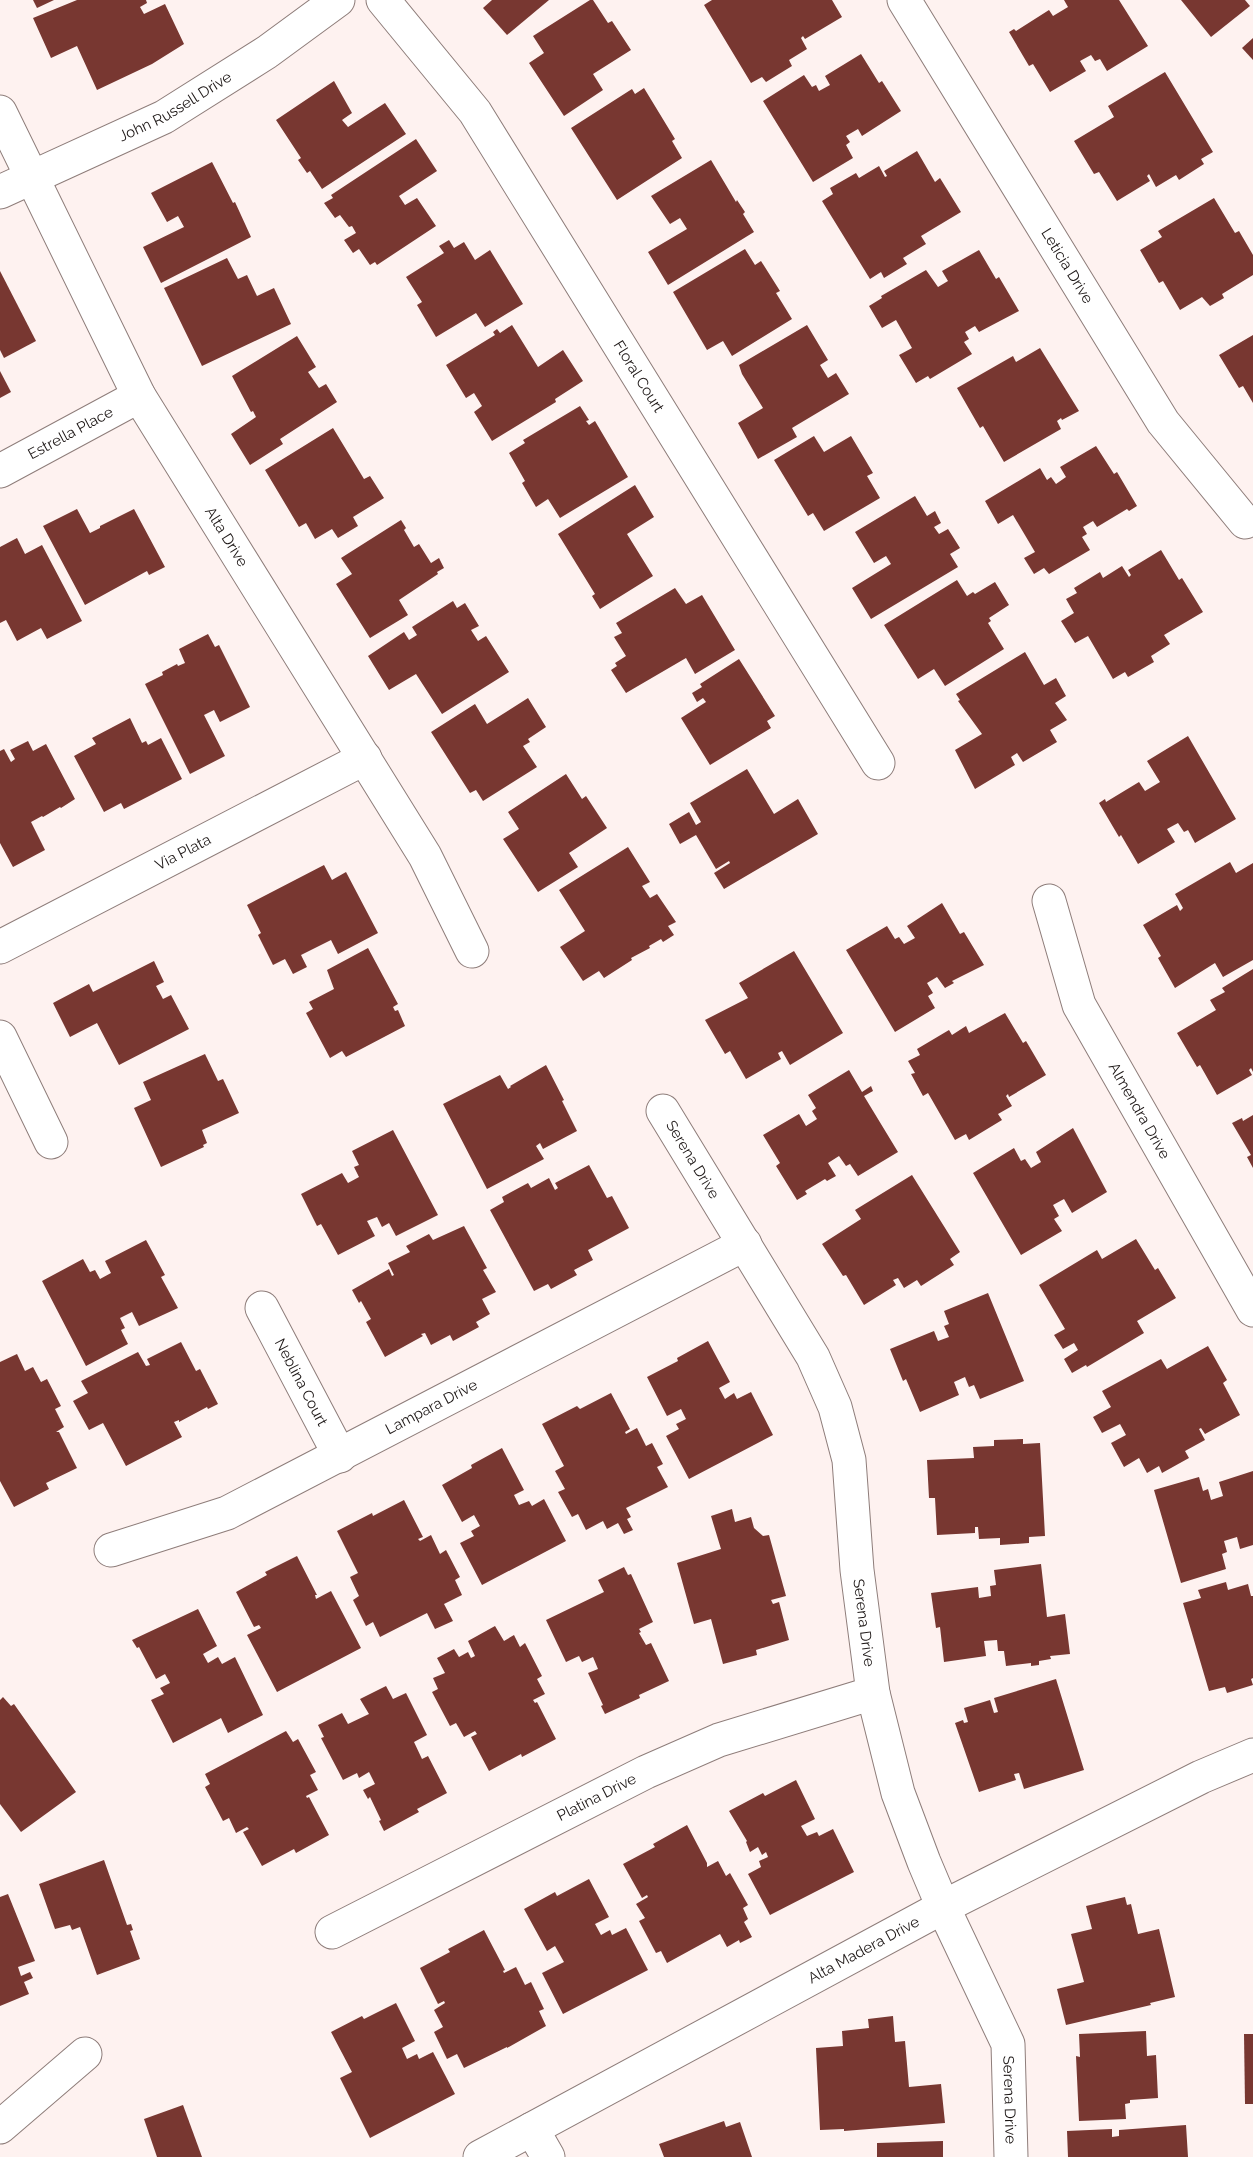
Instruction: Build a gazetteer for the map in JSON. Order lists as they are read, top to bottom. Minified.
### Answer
{"streets":{"street":["John Russell Drive","Leticia Drive","Floral Court","Estrella Place","Alta Drive","Via Plata","Almendra Drive","Serena Drive","Neblina Court","Lampara Drive","Platina Drive","Alta Madera Drive"]},"crossings":[["John Russell Drive","Alta Drive"],["Estrella Place","Alta Drive"],["Alta Drive","Via Plata"],["Serena Drive","Lampara Drive"],["Serena Drive","Platina Drive"],["Serena Drive","Alta Madera Drive"],["Neblina Court","Lampara Drive"]]}
